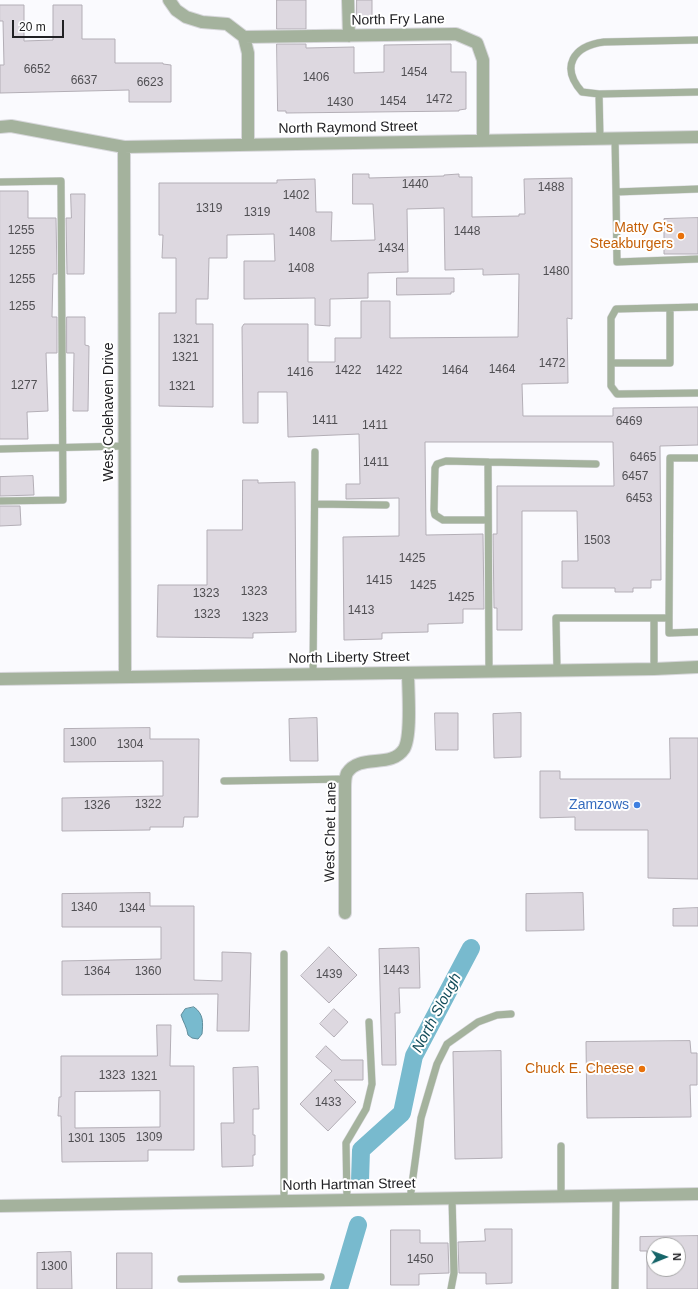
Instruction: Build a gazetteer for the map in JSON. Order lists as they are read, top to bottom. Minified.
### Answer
{"streets":{"street":["North Fry Lane","North Raymond Street","West Colehaven Drive","North Liberty Street","West Chet Lane","North Hartman Street"]},"crossings":[["North Fry Lane","North Raymond Street"],["North Raymond Street","West Colehaven Drive"],["West Colehaven Drive","North Liberty Street"],["North Liberty Street","West Chet Lane"]],"water":["North Slough"],"places":["Matty G's Steakburgers","Zamzows","Chuck E. Cheese"],"house_numbers":["6652","1454","1406","6637","6623","1472","1454","1430","1440","1488","1402","1319","1319","1255","1448","1408","1434","1255","1408","1480","1255","1255","1321","1321","1472","1464","1422","1422","1464","1416","1277","1321","1411","6469","1411","6465","1411","6457","6453","1503","1425","1415","1425","1323","1323","1425","1413","1323","1323","1300","1304","1322","1326","1340","1344","1443","1364","1360","1439","1323","1321","1433","1309","1301","1305","1450","1300"],"scale_bar":"20 m","north":"right"}
